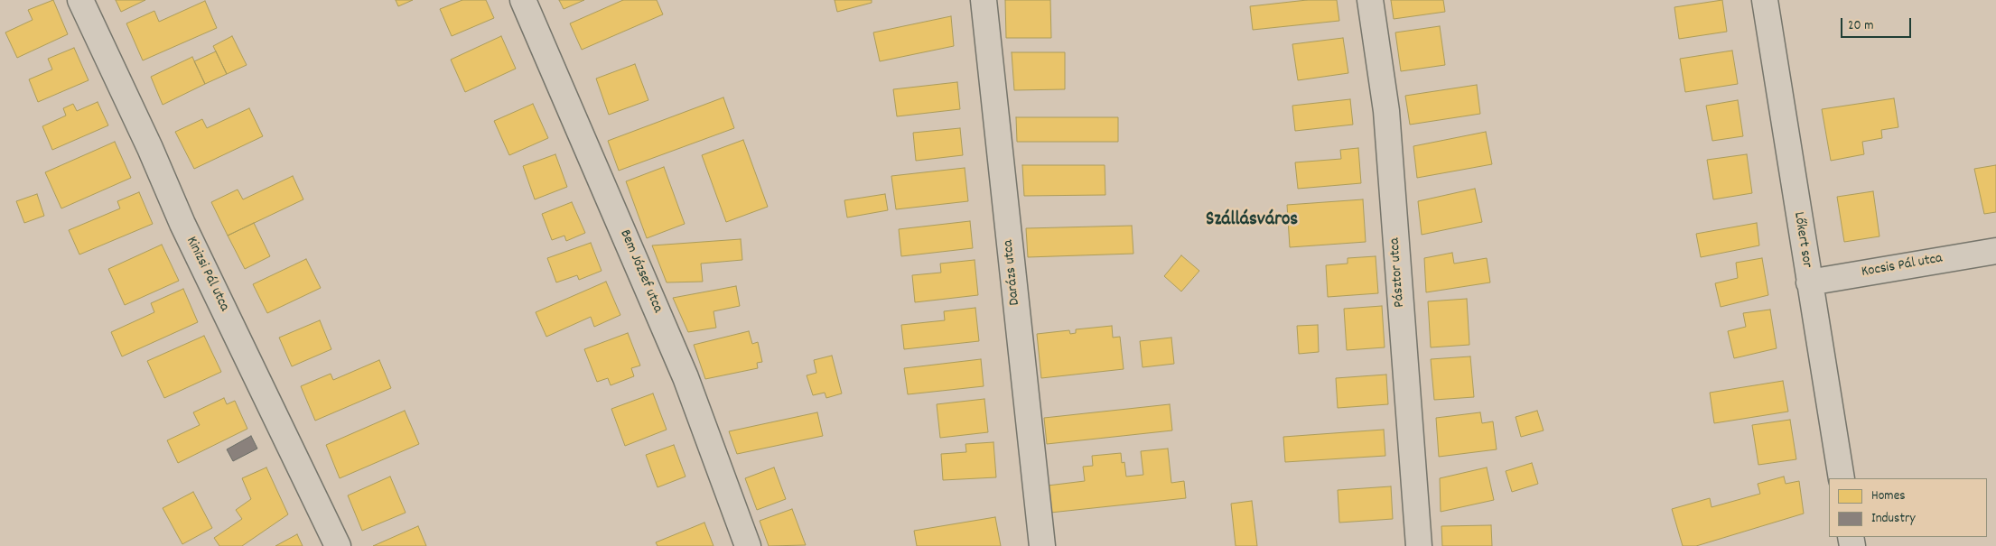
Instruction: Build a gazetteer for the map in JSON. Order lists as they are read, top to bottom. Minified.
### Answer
{"streets":{"street":["Lőkert sor","Kocsis Pál utca","Bem József utca","Darázs utca","Pásztor utca","Kinizsi Pál utca"]},"crossings":[["Lőkert sor","Kocsis Pál utca"]],"districts":["Szállásváros"],"legend":["Homes","Industry"],"scale_bar":"20 m"}
